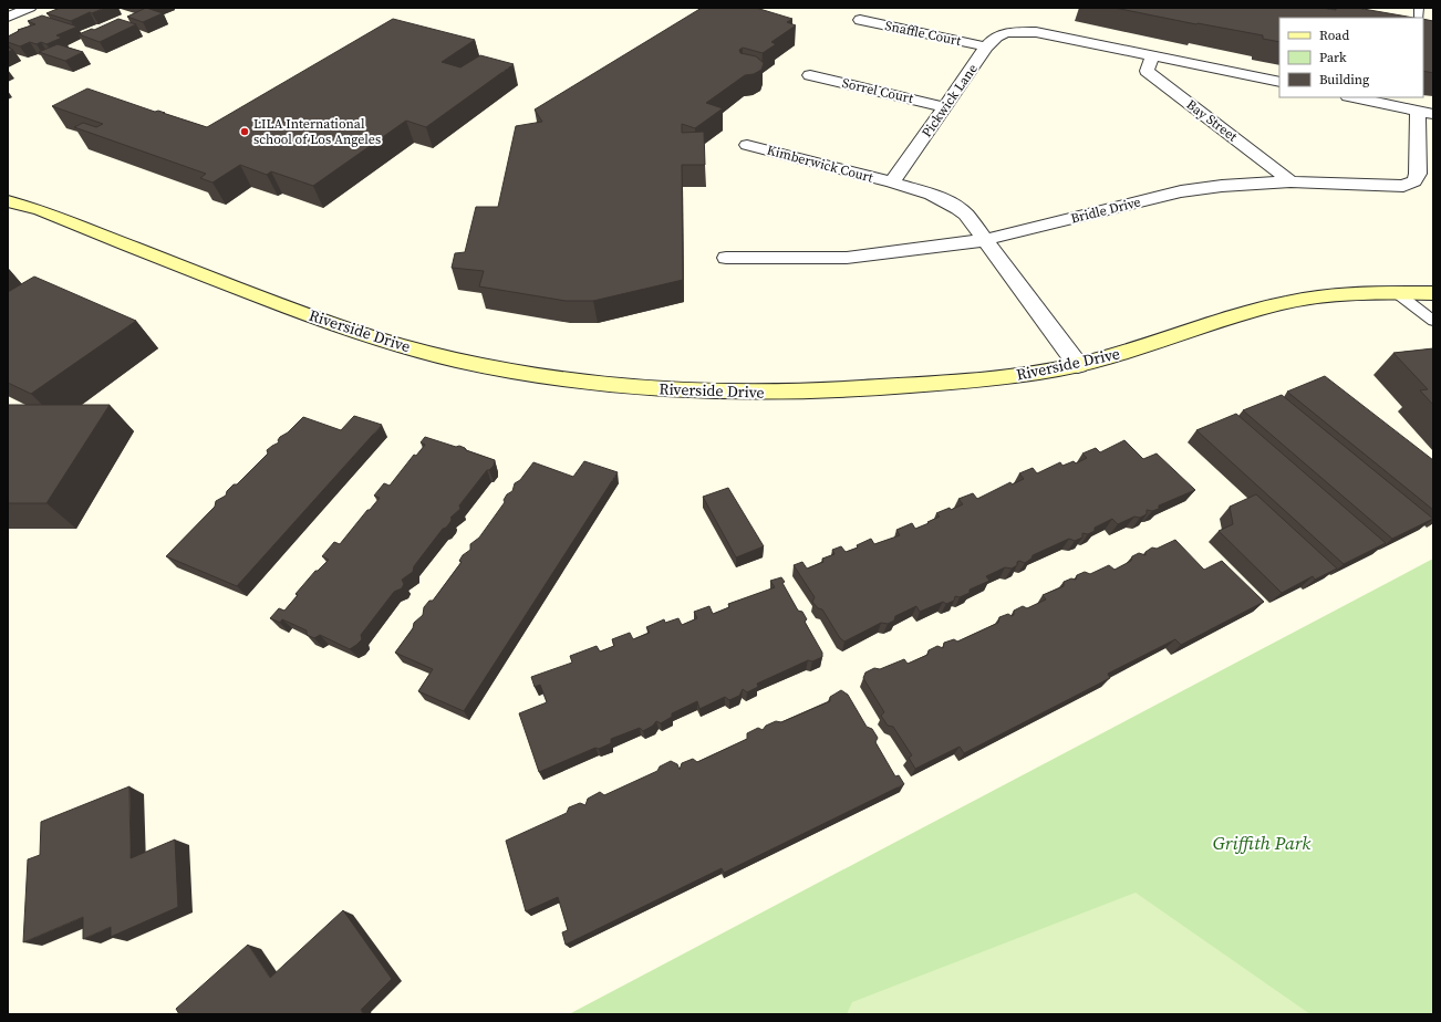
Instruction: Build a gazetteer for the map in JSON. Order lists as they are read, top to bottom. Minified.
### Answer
{"streets":{"main road":["Riverside Drive"],"street":["Snaffle Court","Sorrel Court","Pickwick Lane","Bay Street","Kimberwick Court","Bridle Drive"]},"crossings":[["Snaffle Court","Pickwick Lane"],["Sorrel Court","Pickwick Lane"],["Pickwick Lane","Bay Street"],["Pickwick Lane","Kimberwick Court"],["Bay Street","Bridle Drive"]],"parks":["Griffith Park"],"places":["LILA International school of Los Angeles"],"legend":["Road","Park","Building"]}
